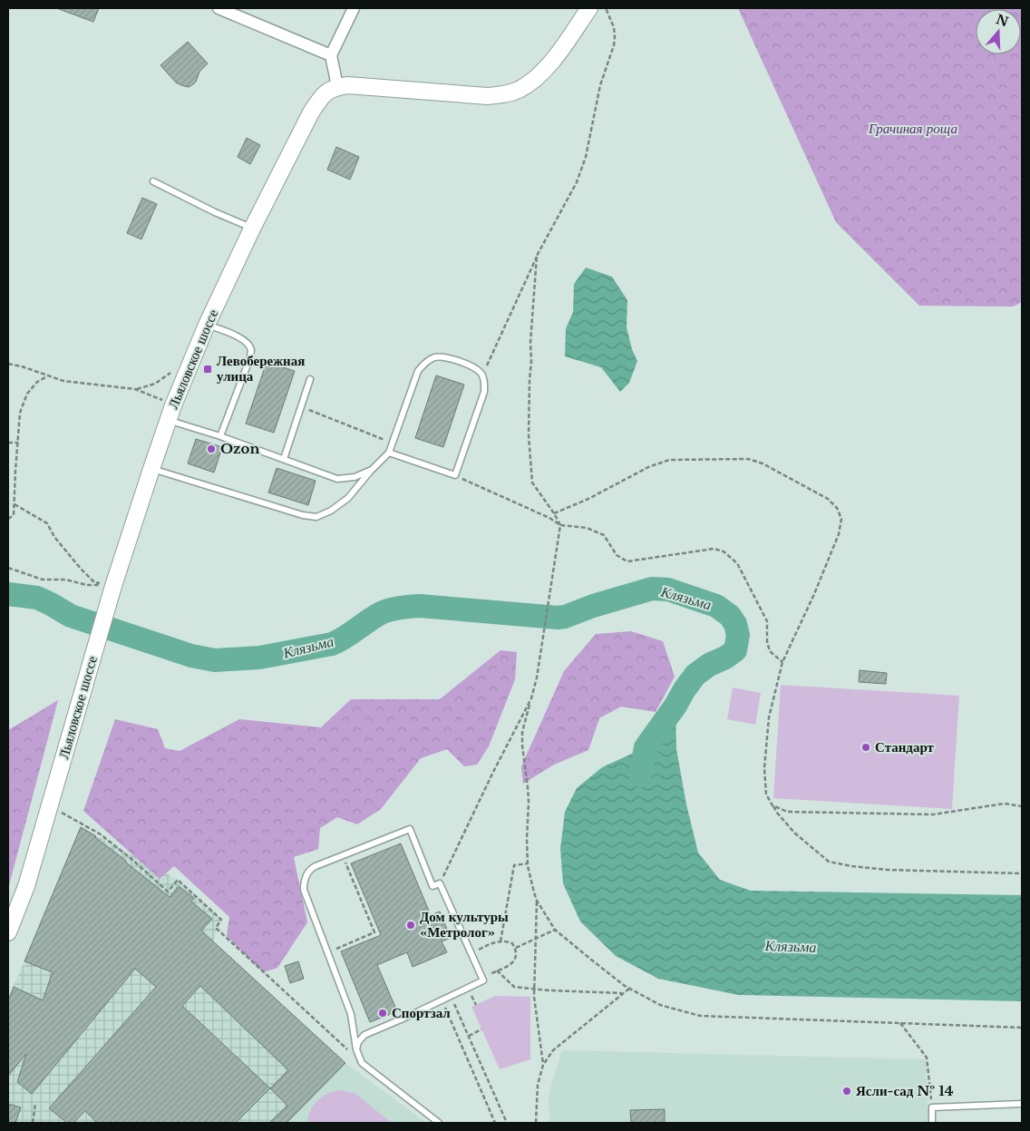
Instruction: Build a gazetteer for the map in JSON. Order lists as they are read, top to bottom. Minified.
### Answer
{"streets":{"street":["Льяловское шоссе"]},"water":["Клязьма"],"parks":["Грачиная роща"],"places":{"transit":["Левобережная улица"],"other":["Ozon","Стандарт","Дом культуры «Метролог»","Спортзал","Ясли-сад № 14"]},"north":"top"}
